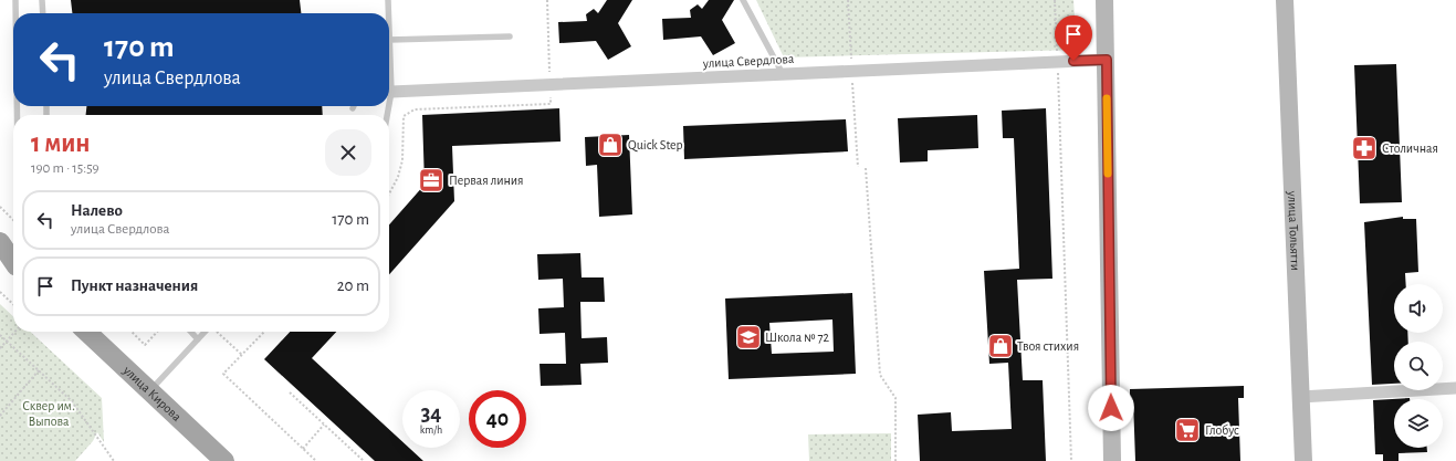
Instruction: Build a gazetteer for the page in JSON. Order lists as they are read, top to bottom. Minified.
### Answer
{"streets":{"main road":["улица Кирова"],"street":["улица Свердлова","улица Тольятти"]},"parks":["Сквер им. Выпова"],"places":{"shop":["Quick Step","Твоя стихия"],"pharmacy":["Столичная"],"office":["Первая линия"],"school or university":["Школа № 72"],"supermarket":["Глобус"]},"page":{"turn":["170 m","улица Свердлова"],"heading":["1 мин","190 m · 15:59"],"list":[{"name":"Налево","note":"улица Свердлова","value":"170 m"},{"name":"Пункт назначения","value":"20 m"}],"speed":"34 km/h","limit":"40"}}
